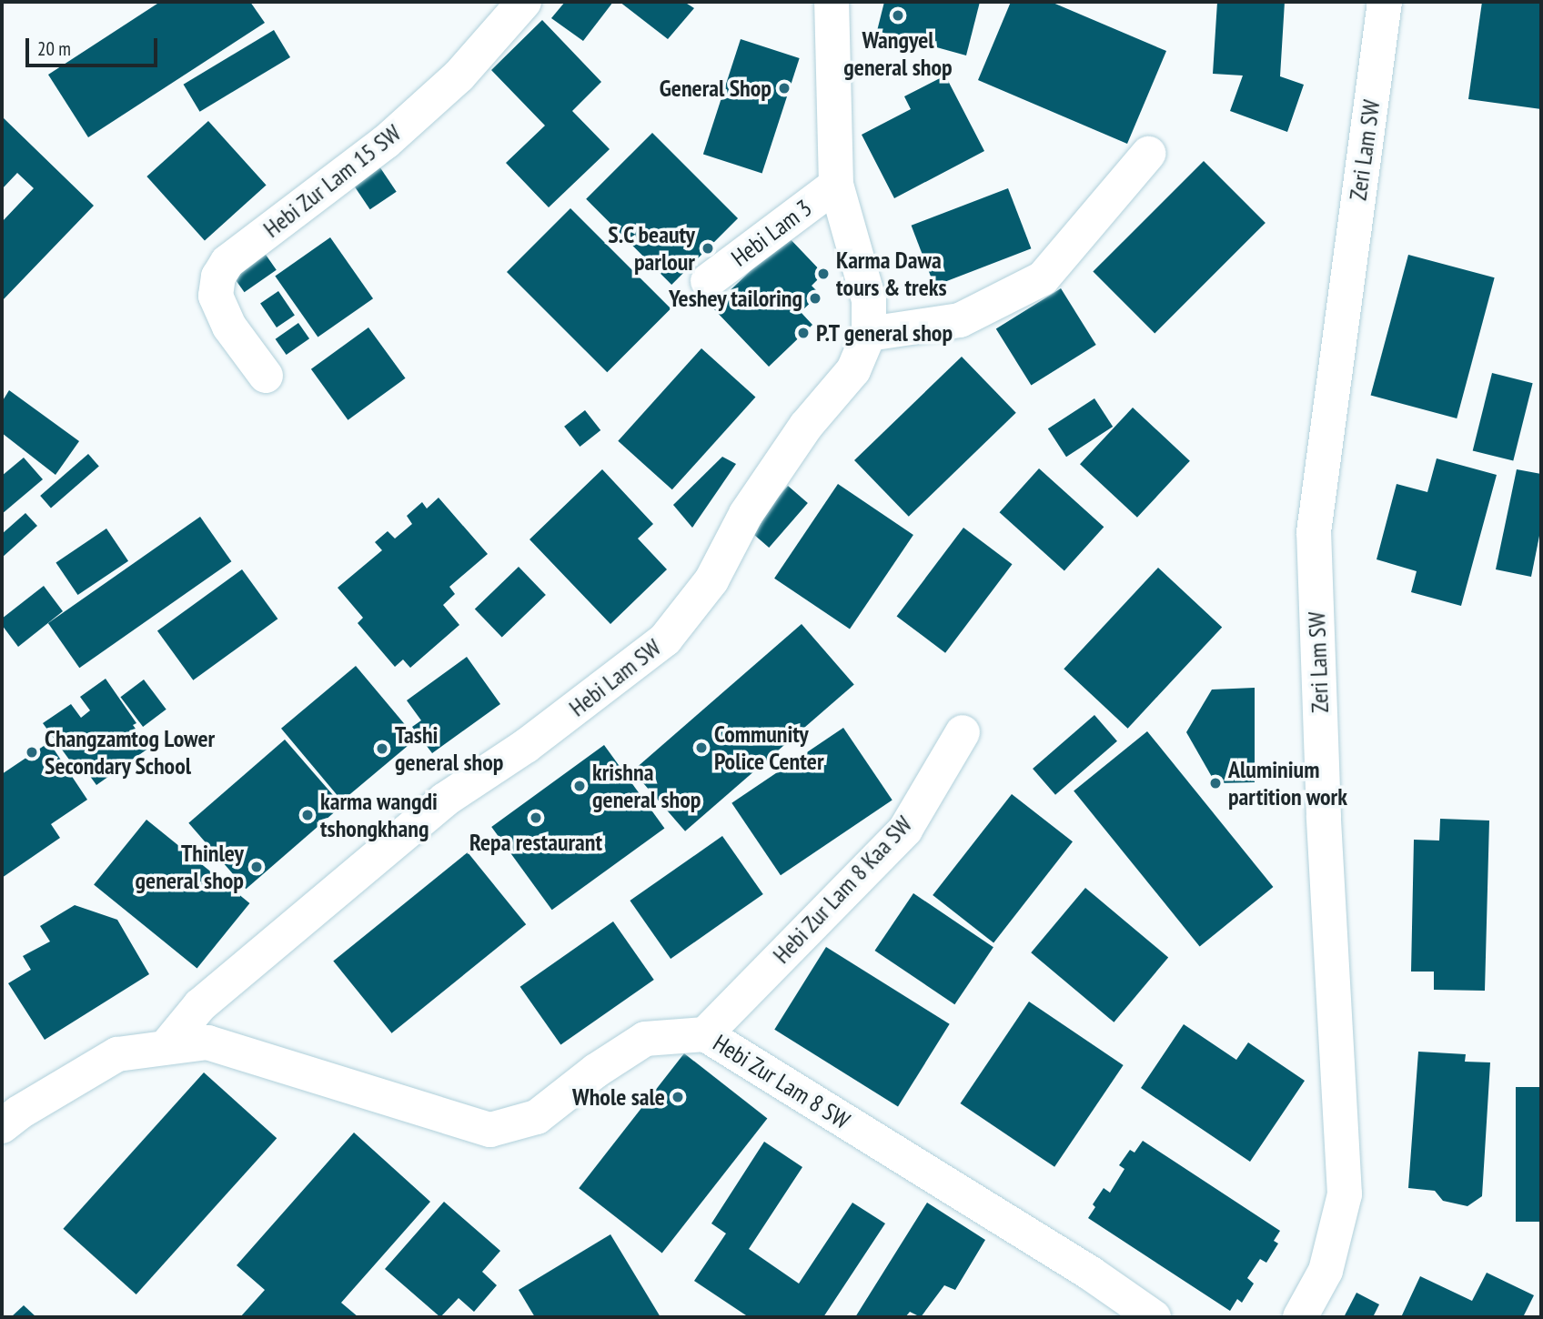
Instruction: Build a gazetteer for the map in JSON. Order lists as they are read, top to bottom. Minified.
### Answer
{"streets":{"street":["Zeri Lam SW","Hebi Zur Lam 15 SW","Hebi Lam 3","Hebi Lam SW","Hebi Zur Lam 8 Kaa SW","Hebi Zur Lam 8 SW"]},"crossings":[["Hebi Lam 3","Hebi Lam SW"],["Hebi Lam SW","Hebi Zur Lam 8 SW"],["Hebi Zur Lam 8 Kaa SW","Hebi Zur Lam 8 SW"]],"places":["Wangyel general shop","General Shop","S.C beauty parlour","Karma Dawa tours & treks","Yeshey tailoring","P.T general shop","Community Police Center","Tashi general shop","Changzamtog Lower Secondary School","Aluminium partition work","krishna general shop","karma wangdi tshongkhang","Repa restaurant","Thinley general shop","Whole sale"],"scale_bar":"20 m"}
